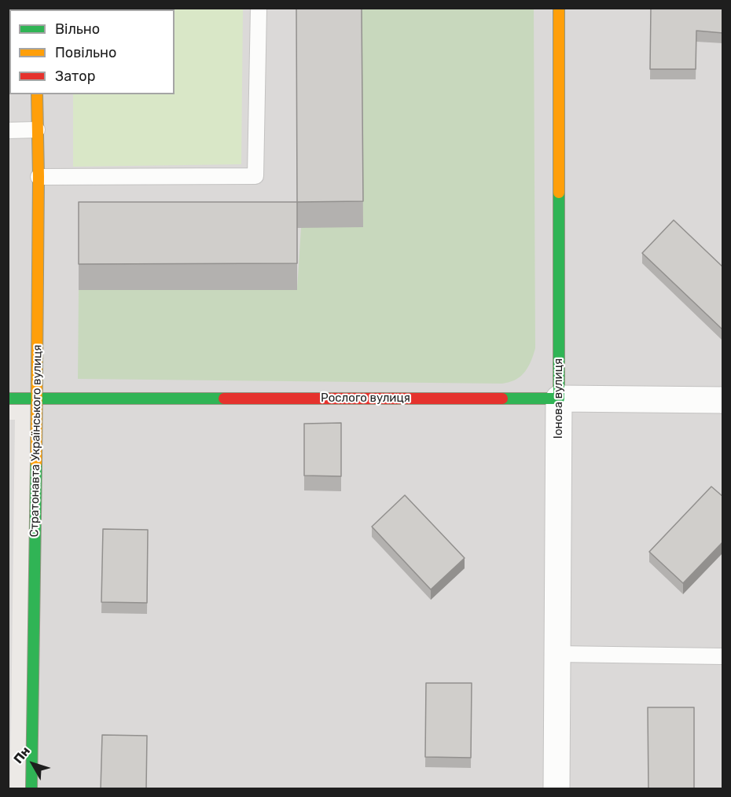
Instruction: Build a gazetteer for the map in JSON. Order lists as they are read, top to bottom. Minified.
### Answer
{"streets":{"street":["Рослого вулиця","Іонова вулиця","Стратонавта Українського вулиця"]},"crossings":[["Рослого вулиця","Іонова вулиця"],["Рослого вулиця","Стратонавта Українського вулиця"]],"legend":["Вільно","Повільно","Затор"],"north":"top left"}
